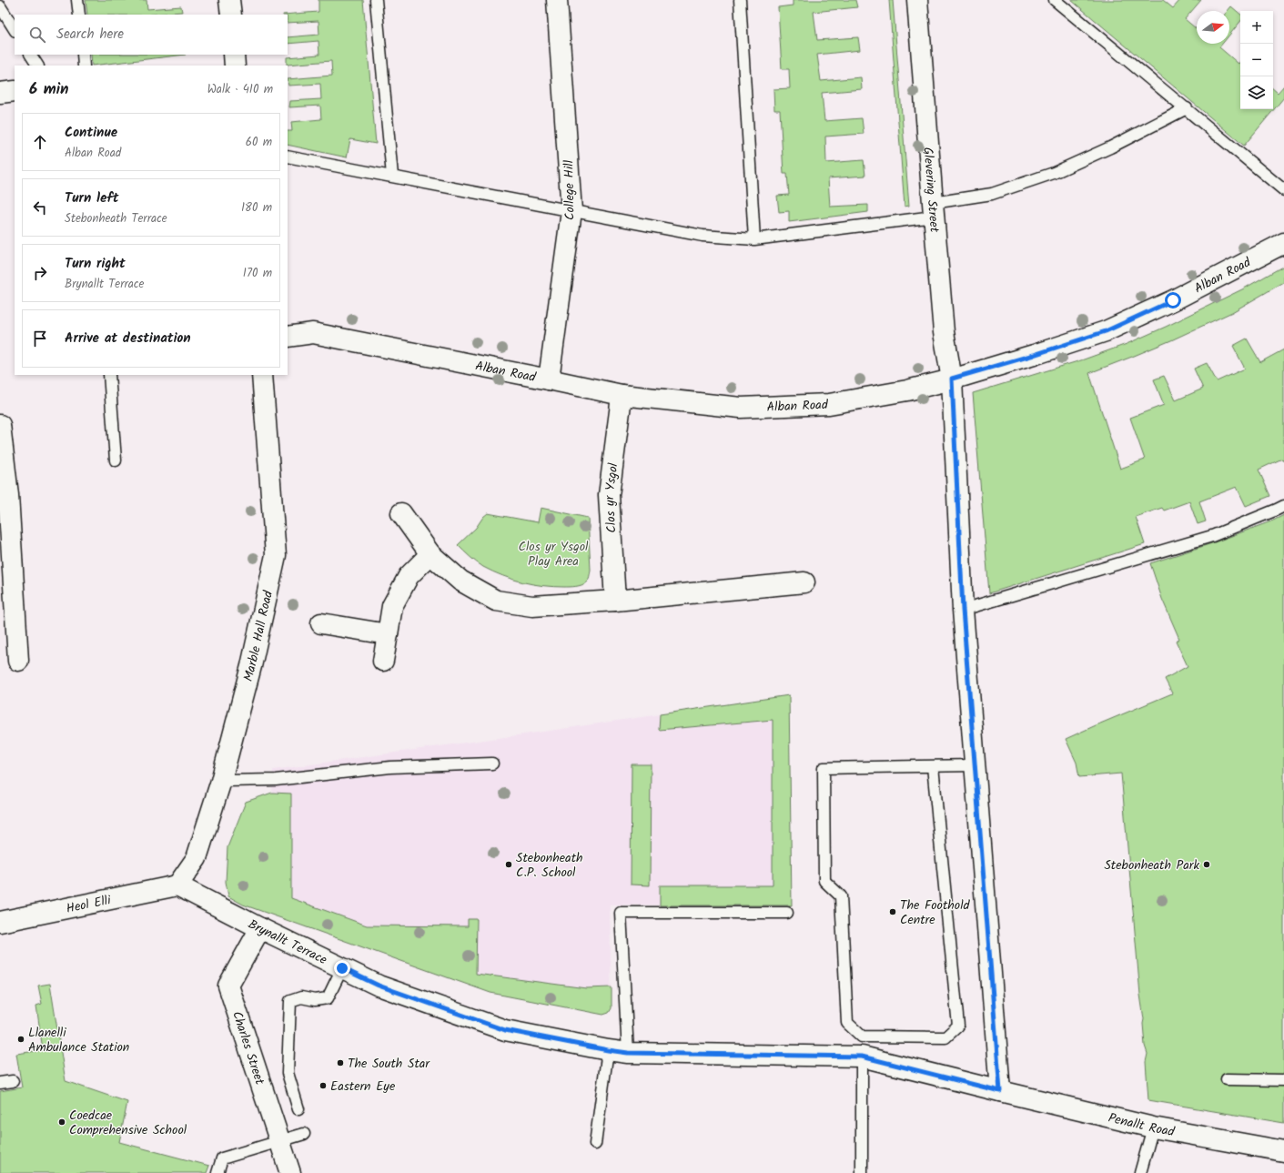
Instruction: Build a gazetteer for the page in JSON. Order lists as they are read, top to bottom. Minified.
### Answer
{"streets":{"street":["College Hill","Glevering Street","Alban Road","Clos yr Ysgol","Marble Hall Road","Heol Elli","Brynallt Terrace","Charles Street","Penallt Road"]},"crossings":[["College Hill","Alban Road"],["Glevering Street","Alban Road"],["Glevering Street","Brynallt Terrace"],["Glevering Street","Penallt Road"],["Alban Road","Clos yr Ysgol"],["Marble Hall Road","Heol Elli"],["Marble Hall Road","Brynallt Terrace"],["Heol Elli","Brynallt Terrace"],["Brynallt Terrace","Charles Street"],["Brynallt Terrace","Penallt Road"]],"parks":["Clos yr Ysgol Play Area"],"places":["Stebonheath C.P. School","Stebonheath Park","The Foothold Centre","Llanelli Ambulance Station","The South Star","Eastern Eye","Coedcae Comprehensive School"],"north":"right","page":{"map_buttons":["+","−"],"search":"Search here","heading":["6 min","Walk · 410 m"],"list":[["Continue","Alban Road","60 m"],["Turn left","Stebonheath Terrace","180 m"],["Turn right","Brynallt Terrace","170 m"],"Arrive at destination"]}}
